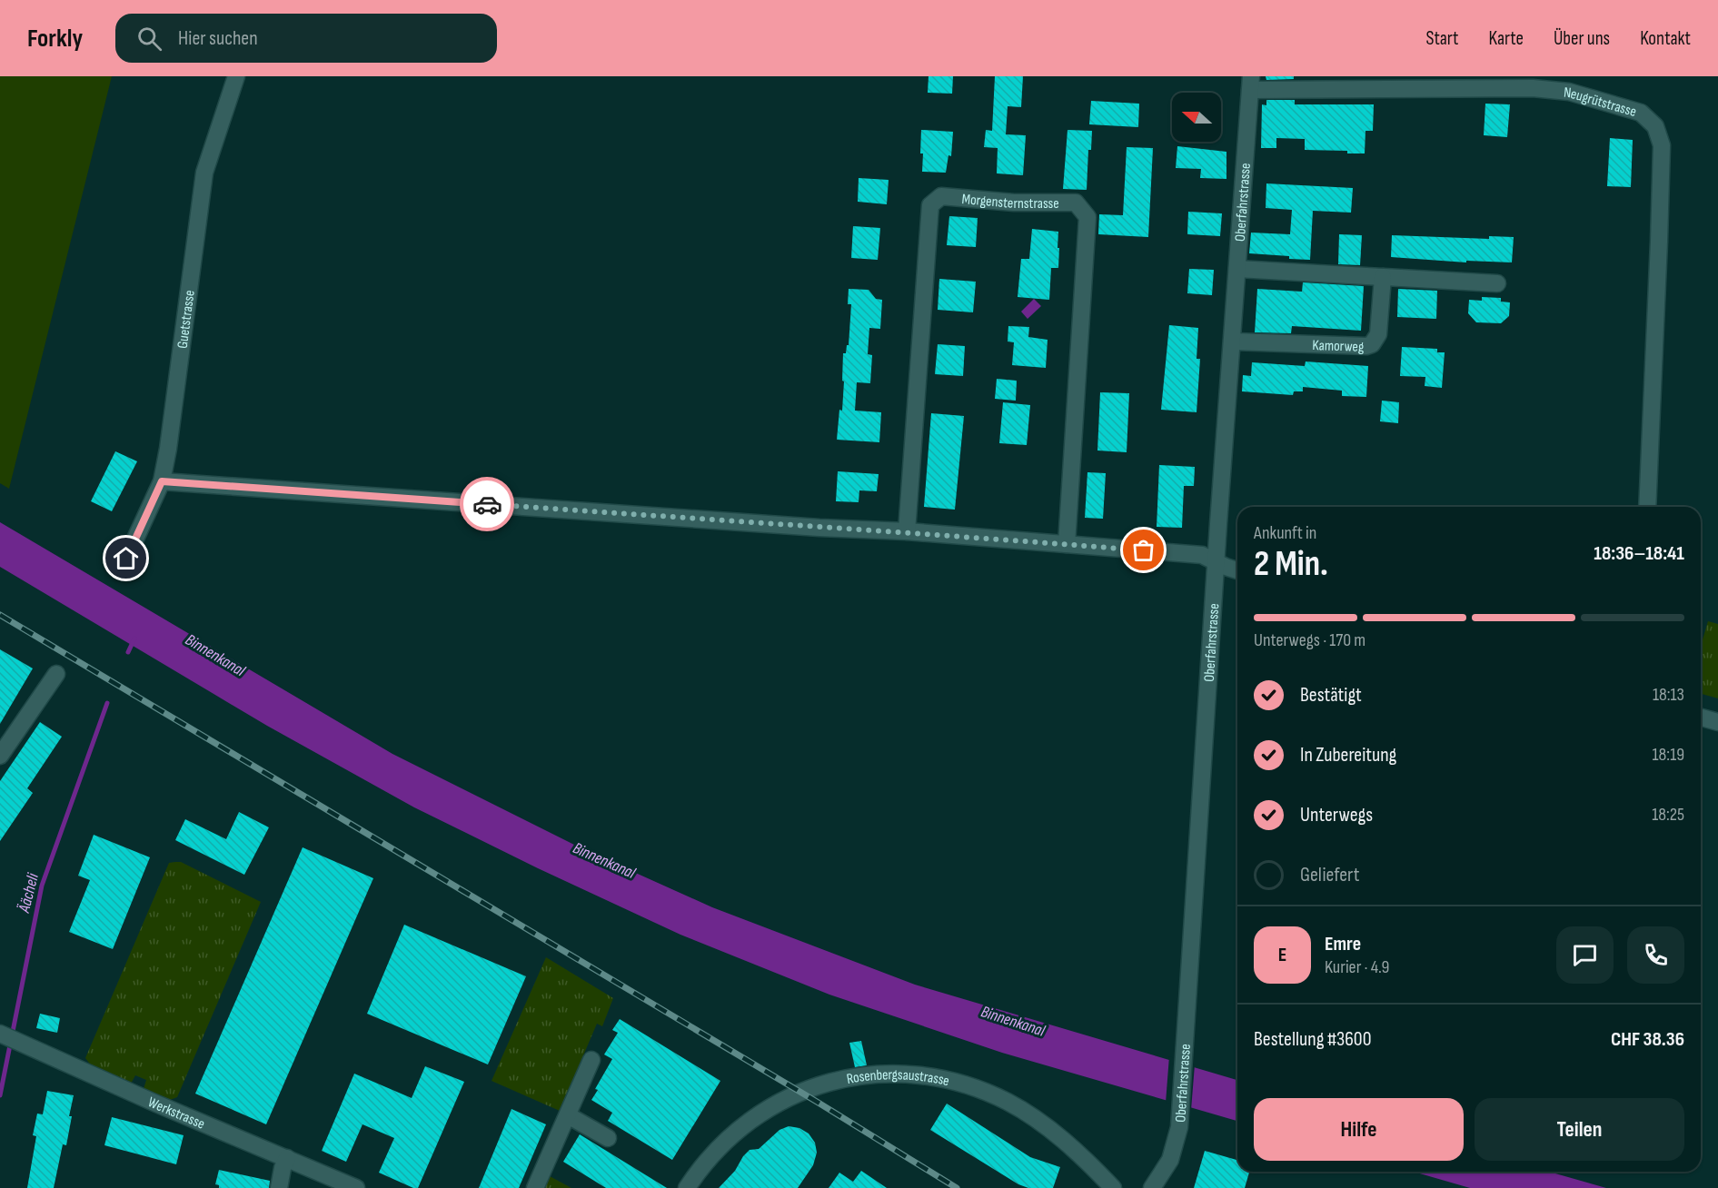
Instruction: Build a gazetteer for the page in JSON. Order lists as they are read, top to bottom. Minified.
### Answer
{"streets":{"street":["Neugrütstrasse","Morgensternstrasse","Oberfahrstrasse","Guetstrasse","Kamorweg","Rosenbergsaustrasse","Werkstrasse"]},"crossings":[["Neugrütstrasse","Oberfahrstrasse"],["Oberfahrstrasse","Kamorweg"]],"water":["Binnenkanal","Äächeli"],"north":"left","page":{"header":"Forkly","search":"Hier suchen","nav":["Start","Karte","Über uns","Kontakt"],"heading":["2 Min.","Ankunft in","18:36–18:41"],"panel":["Emre","Kurier · 4.9","Bestellung #3600","CHF 38.36"],"bar":"Unterwegs · 170 m","list":[["Bestätigt","18:13"],["In Zubereitung","18:19"],["Unterwegs","18:25"],"Geliefert"],"round":"E","buttons":["Hilfe","Teilen"]}}
